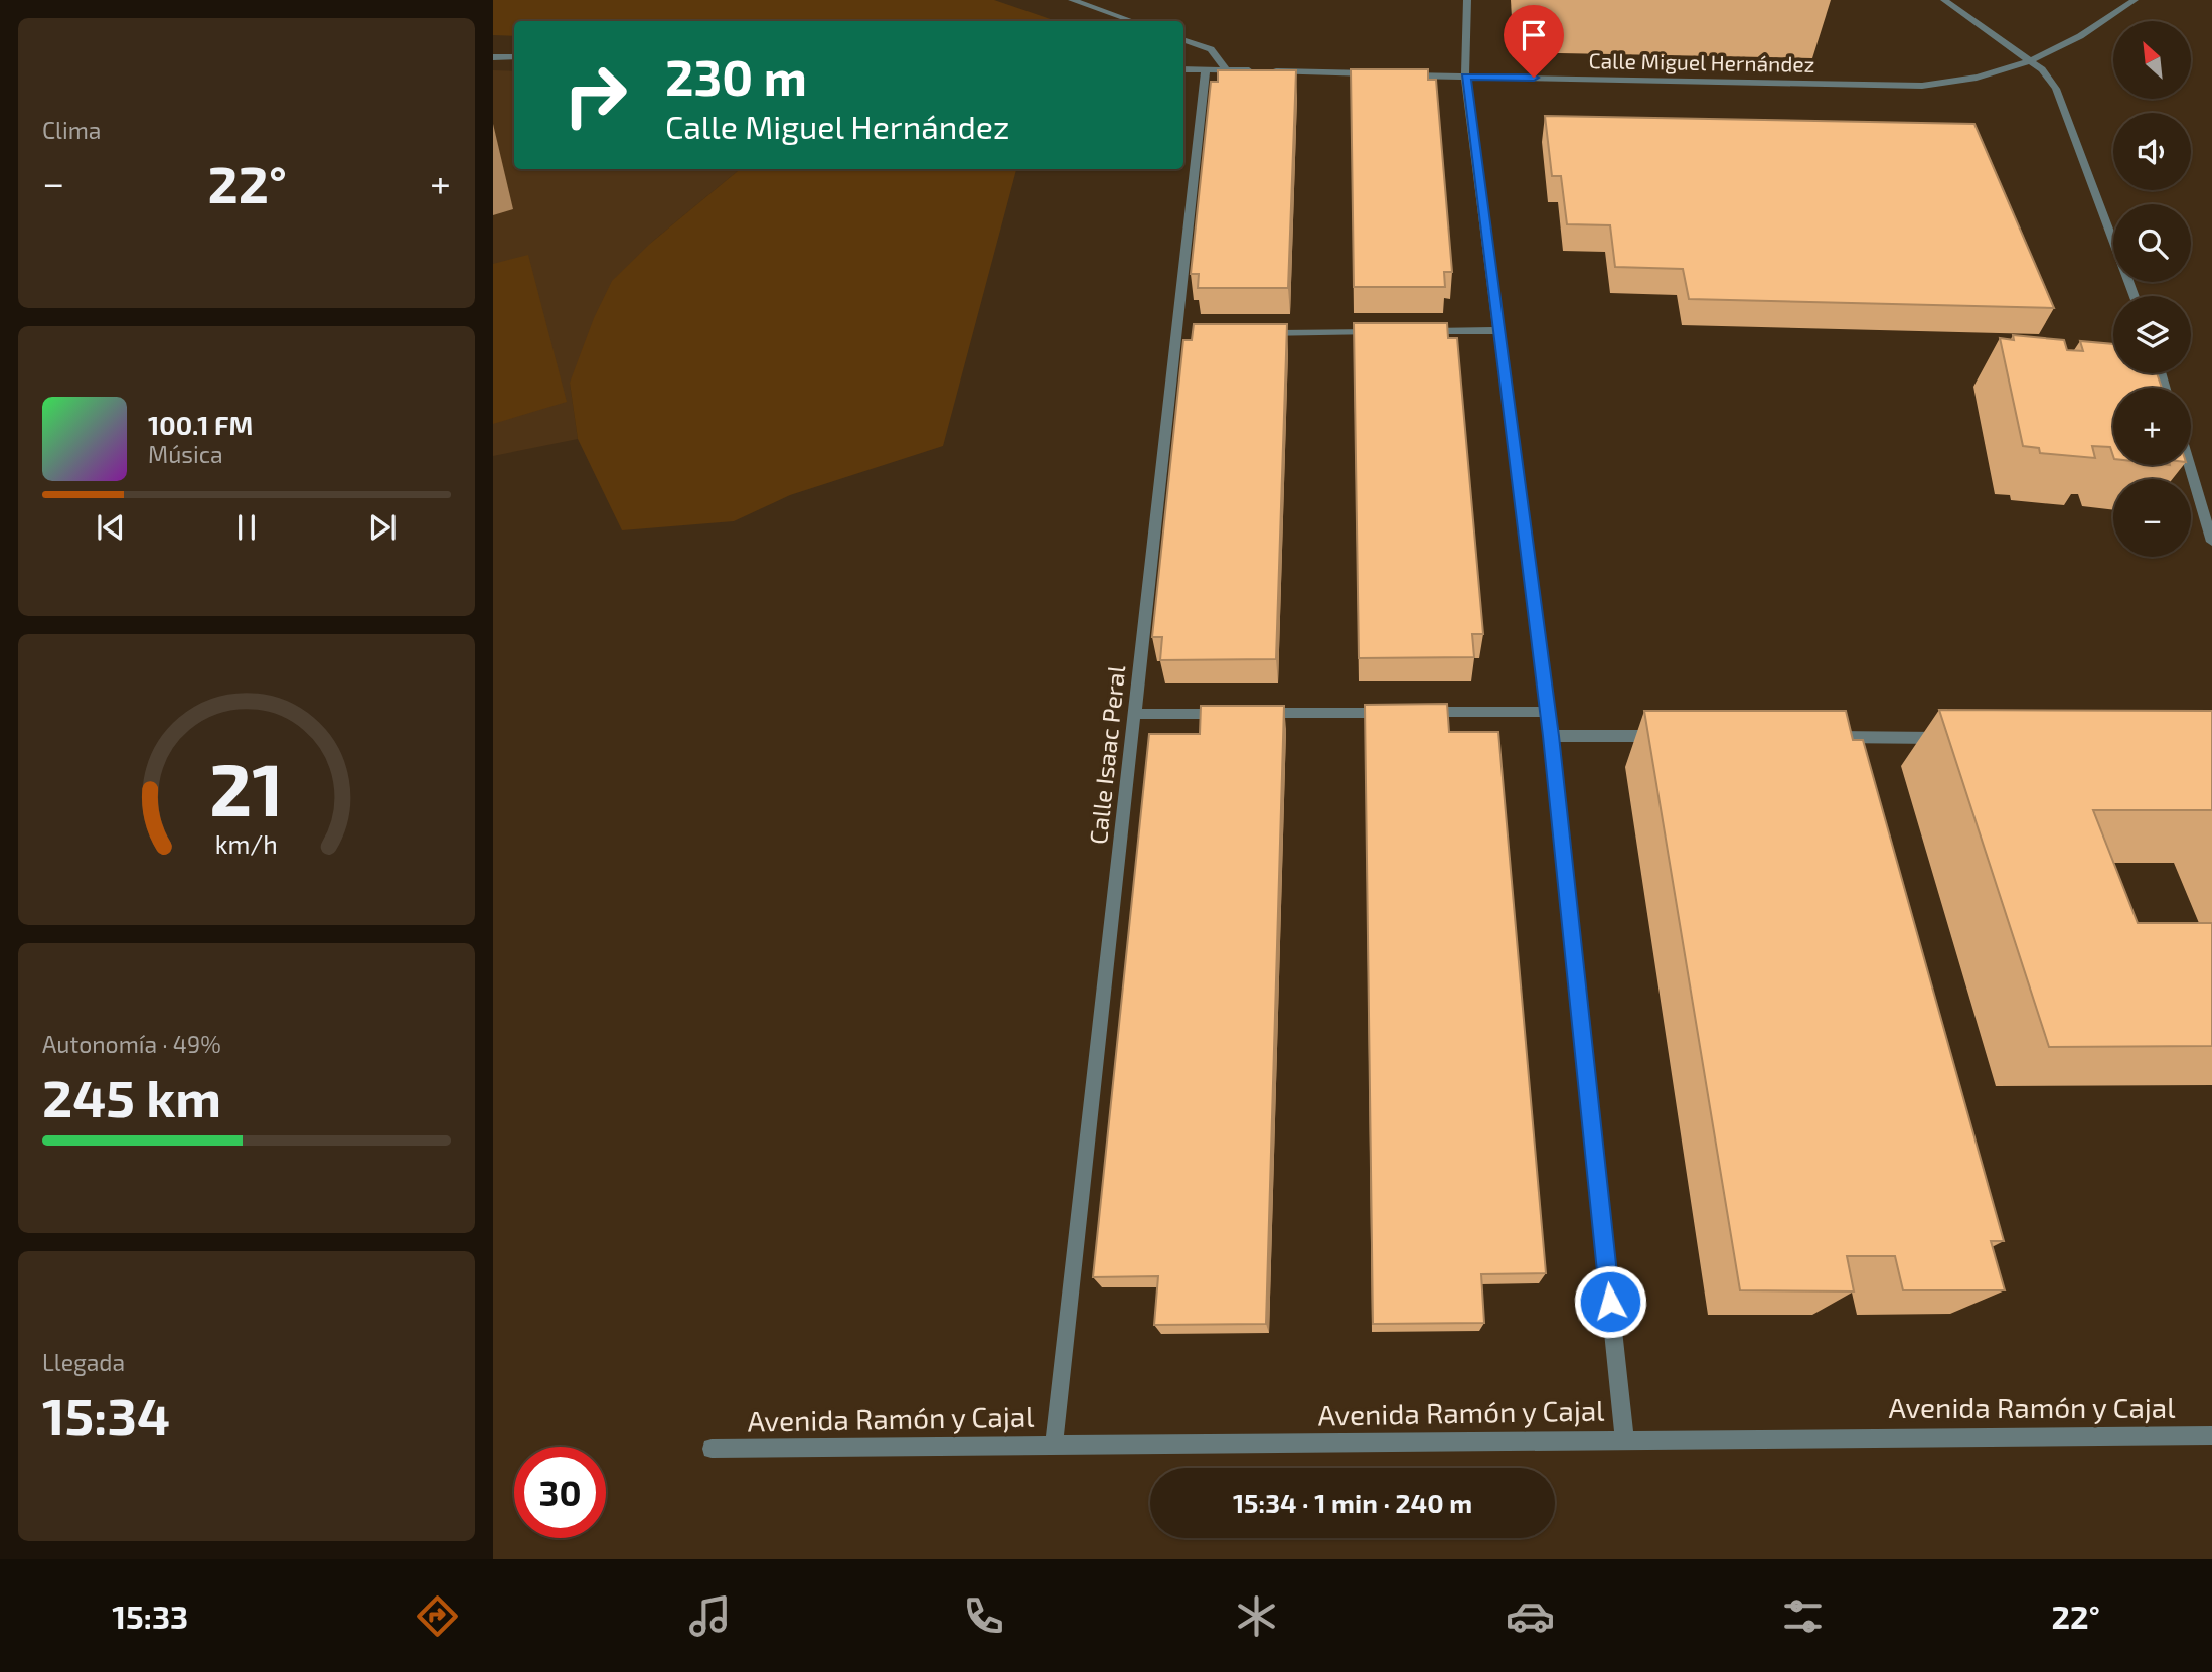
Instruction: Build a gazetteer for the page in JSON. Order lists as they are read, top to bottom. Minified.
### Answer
{"streets":{"street":["Calle Miguel Hernández","Calle Isaac Peral","Avenida Ramón y Cajal"]},"crossings":[["Calle Isaac Peral","Avenida Ramón y Cajal"]],"north":"top left","page":{"tile":["Clima",["Autonomía · 49%","245 km"],["Llegada","15:34"]],"map_buttons":["+","−"],"turn":["230 m","Calle Miguel Hernández"],"heat":["−","22°","+"],"song":["100.1 FM","Música"],"limit":"30","trip":"15:34 · 1 min · 240 m","tabs":["15:33","22°"],"gauge":["21","km/h"]}}
